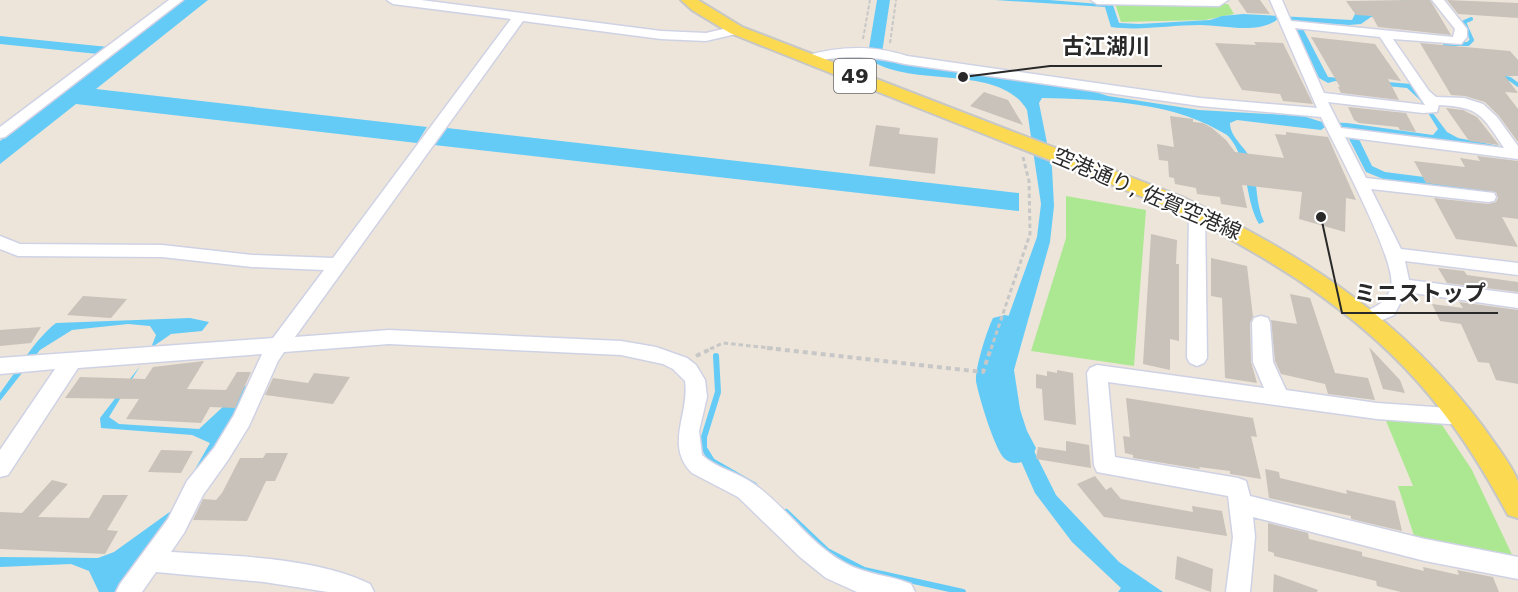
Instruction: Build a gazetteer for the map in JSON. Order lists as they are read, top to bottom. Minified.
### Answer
{"streets":{"main road":["49","空港通り, 佐賀空港線"]},"places":["古江湖川","ミニストップ"]}
